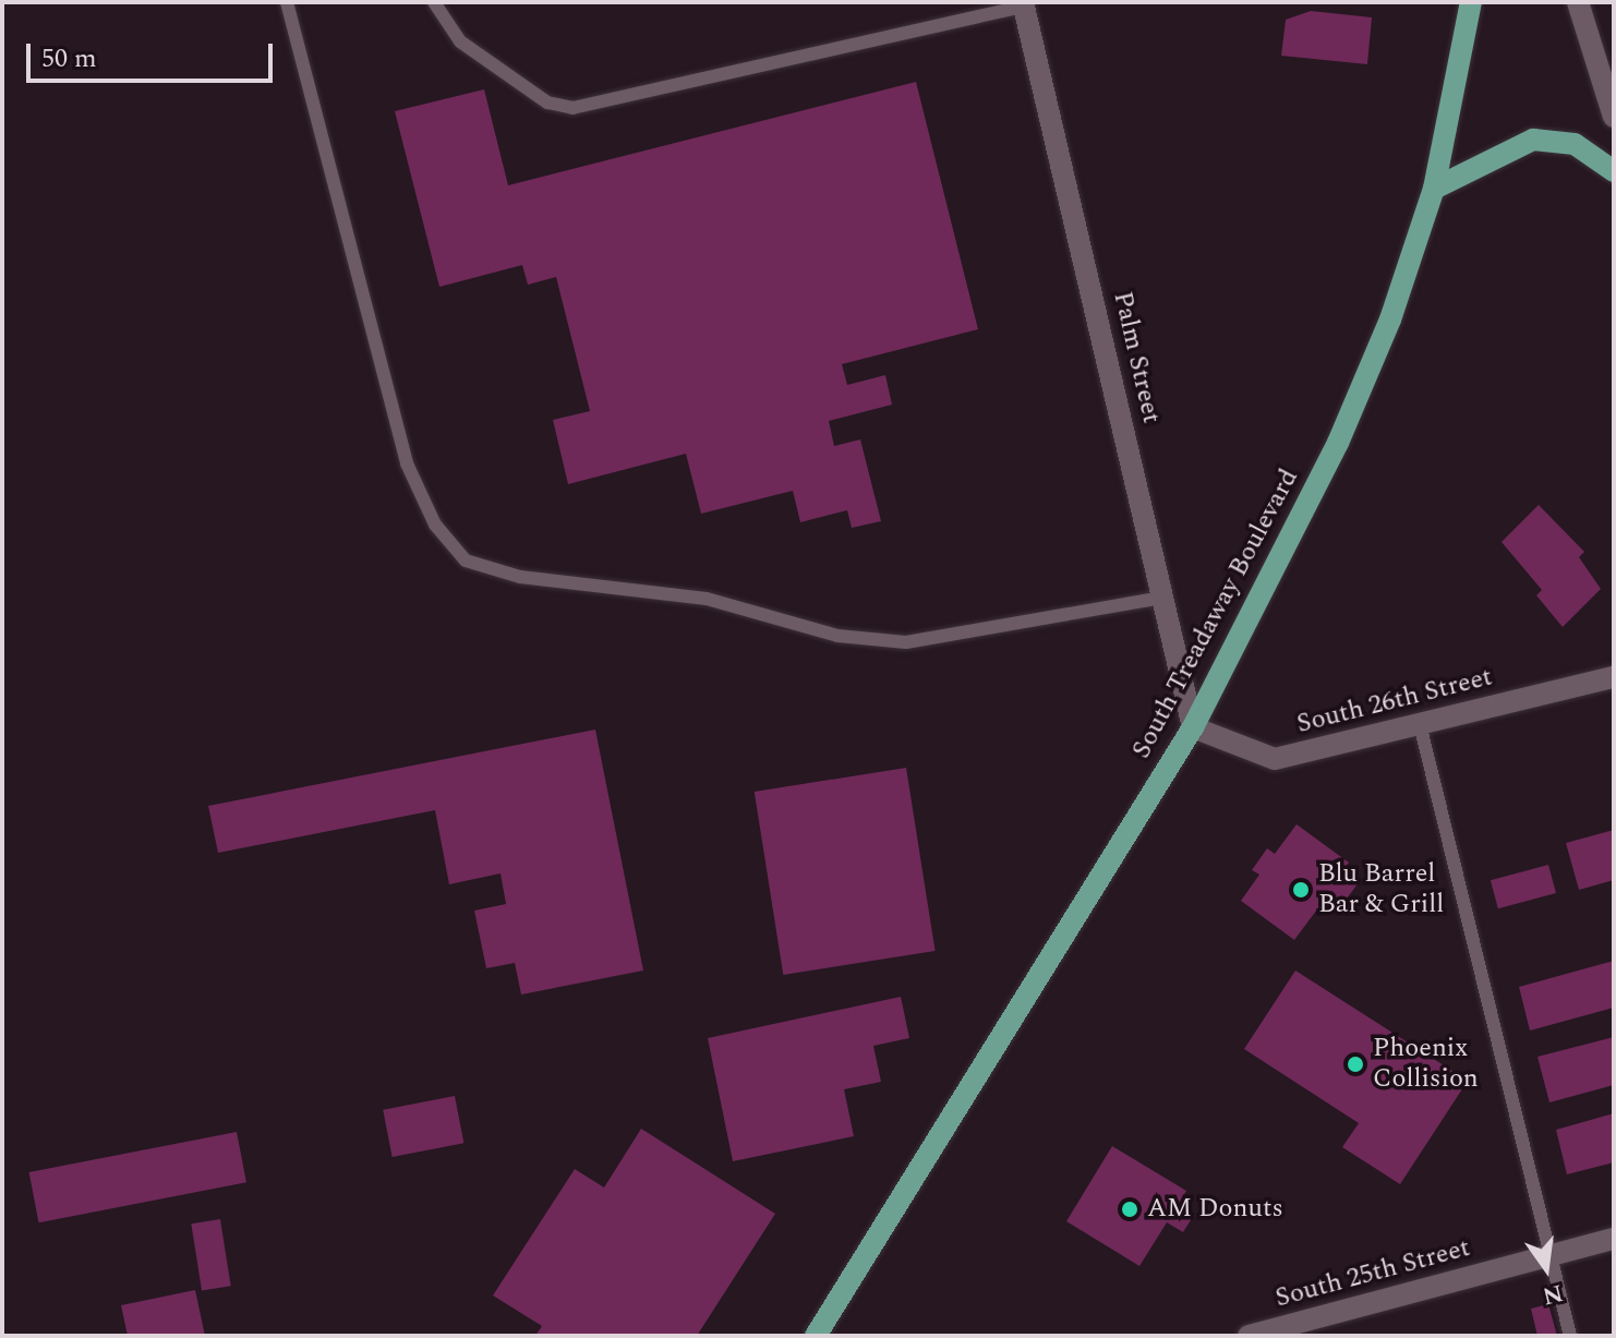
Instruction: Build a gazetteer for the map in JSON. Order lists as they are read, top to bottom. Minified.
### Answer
{"streets":{"main road":["South Treadaway Boulevard"],"street":["Palm Street","South 26th Street","South 25th Street"]},"crossings":[["Palm Street","South Treadaway Boulevard"],["Palm Street","South 26th Street"],["South Treadaway Boulevard","South 26th Street"]],"places":["Blu Barrel Bar & Grill","Phoenix Collision","AM Donuts"],"scale_bar":"50 m","north":"bottom"}
